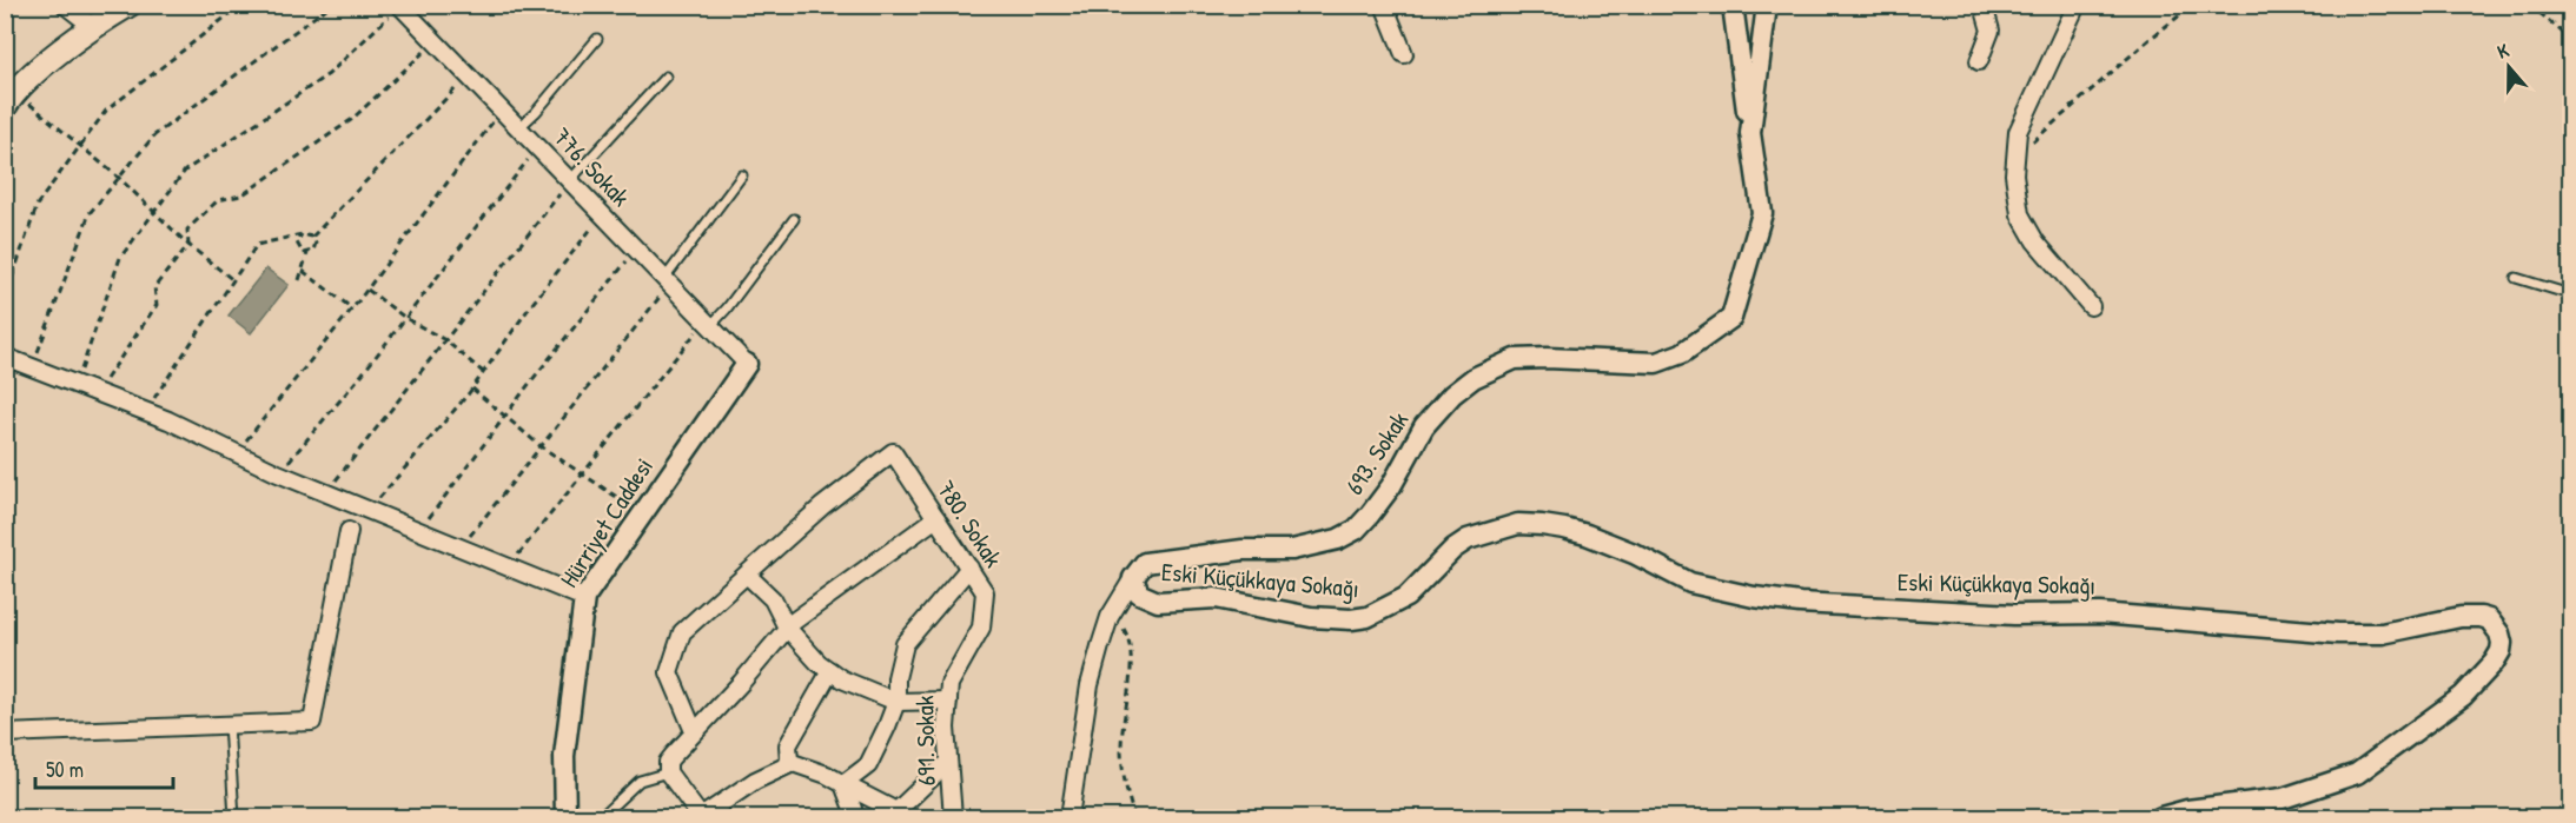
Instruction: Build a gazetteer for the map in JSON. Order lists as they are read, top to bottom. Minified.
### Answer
{"streets":{"street":["776. Sokak","693. Sokak","Hürriyet Caddesi","780. Sokak","Eski Küçükkaya Sokağı","691. Sokak"]},"crossings":[["776. Sokak","Hürriyet Caddesi"],["693. Sokak","Eski Küçükkaya Sokağı"],["780. Sokak","691. Sokak"]],"scale_bar":"50 m","north":"top"}
